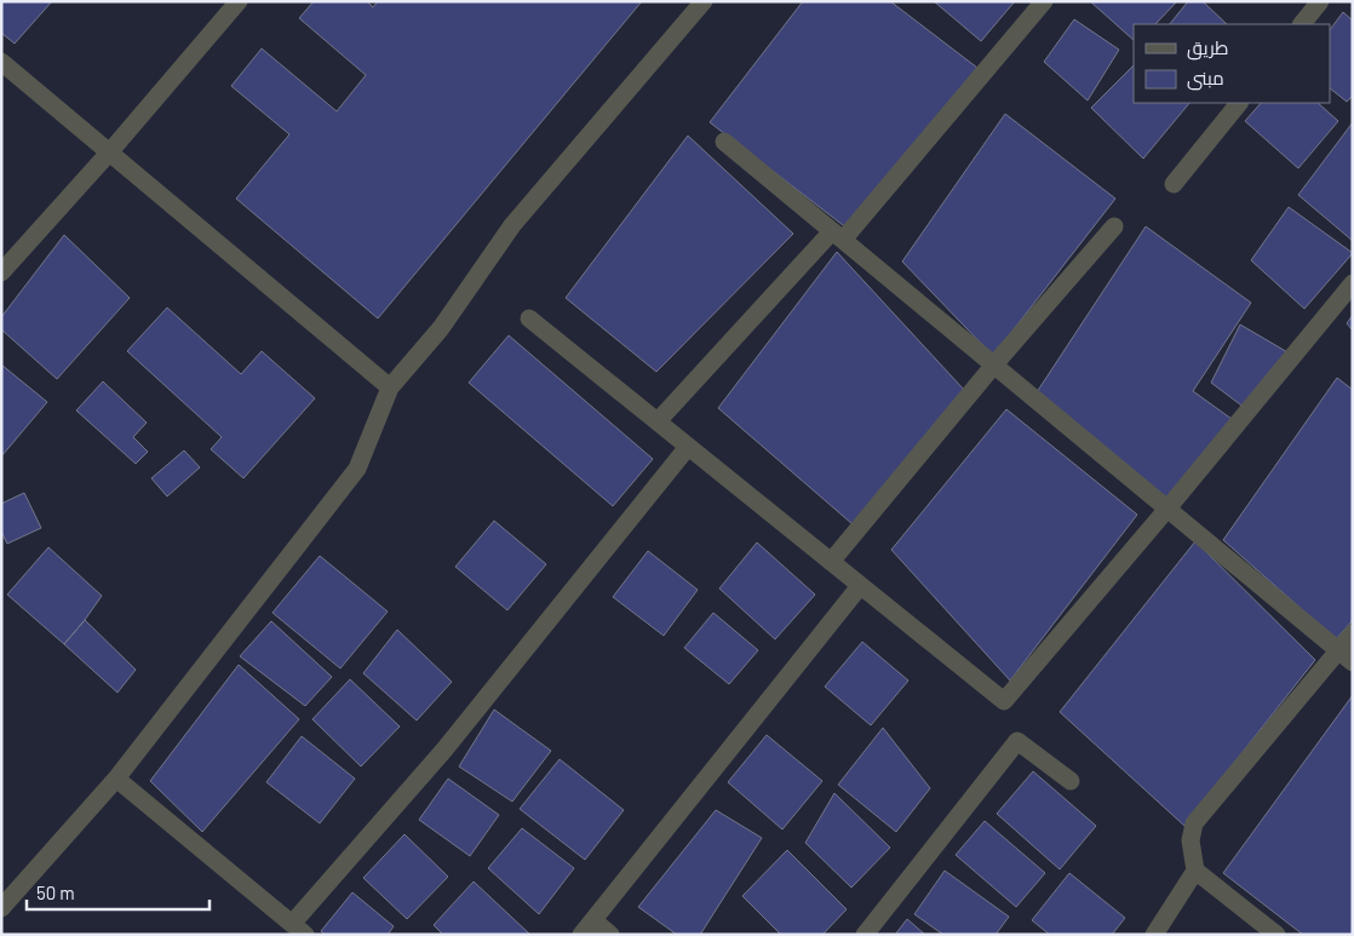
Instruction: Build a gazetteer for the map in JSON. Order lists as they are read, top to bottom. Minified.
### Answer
{"legend":["طريق","مبنى"],"scale_bar":"50 m"}
